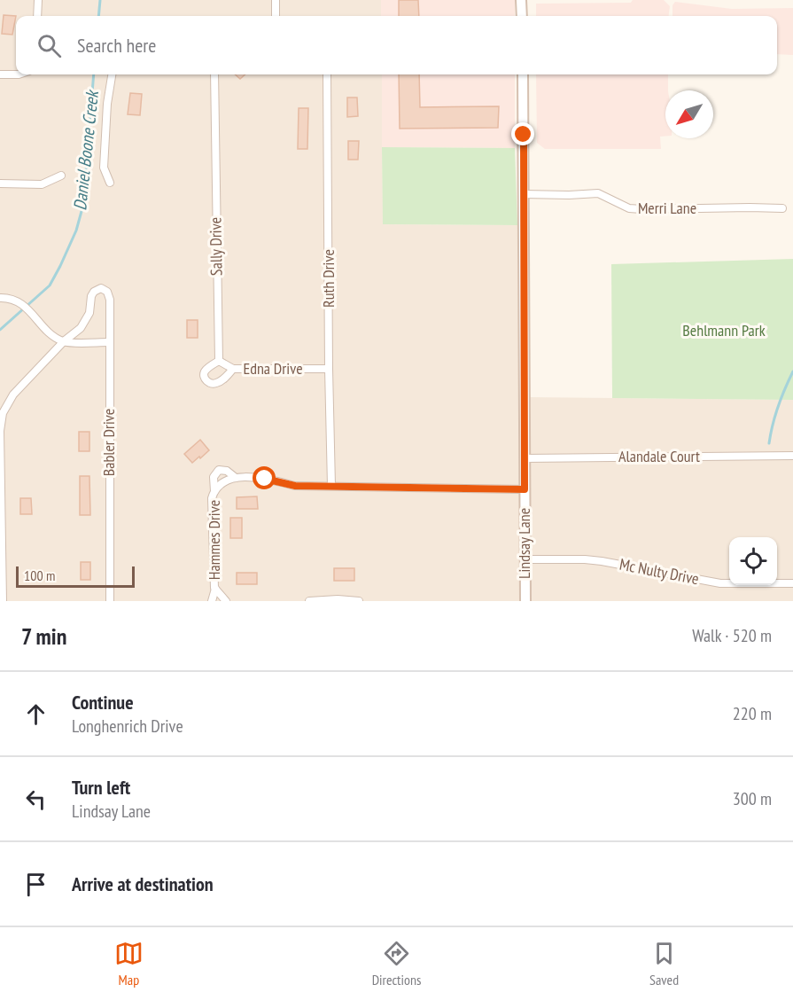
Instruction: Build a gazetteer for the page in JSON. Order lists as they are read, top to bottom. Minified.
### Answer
{"streets":{"street":["Merri Lane","Sally Drive","Ruth Drive","Edna Drive","Babler Drive","Alandale Court","Hammes Drive","Lindsay Lane","Mc Nulty Drive"]},"crossings":[["Merri Lane","Lindsay Lane"],["Sally Drive","Edna Drive"],["Ruth Drive","Edna Drive"],["Alandale Court","Lindsay Lane"],["Lindsay Lane","Mc Nulty Drive"]],"water":["Daniel Boone Creek"],"parks":["Behlmann Park"],"scale_bar":"100 m","north":"bottom left","page":{"search":"Search here","scale":"100 m","heading":["7 min","Walk · 520 m"],"list":[["Continue","Longhenrich Drive","220 m"],["Turn left","Lindsay Lane","300 m"],"Arrive at destination"],"nav":["Map","Directions","Saved"]}}
